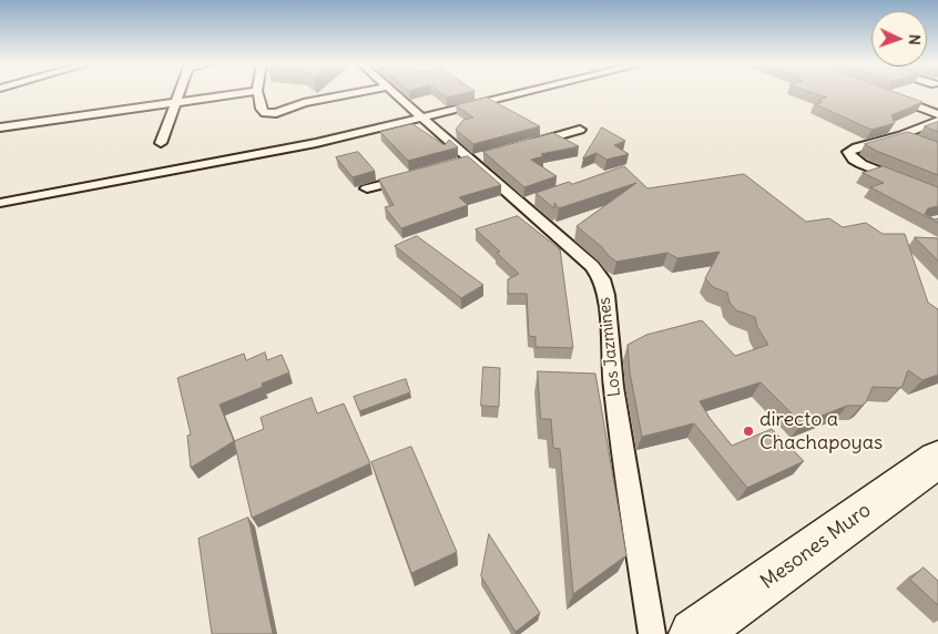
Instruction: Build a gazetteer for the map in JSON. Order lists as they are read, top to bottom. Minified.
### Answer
{"streets":{"highway":["Mesones Muro"],"street":["Los Jazmines"]},"places":["directo a Chachapoyas"],"north":"right"}
